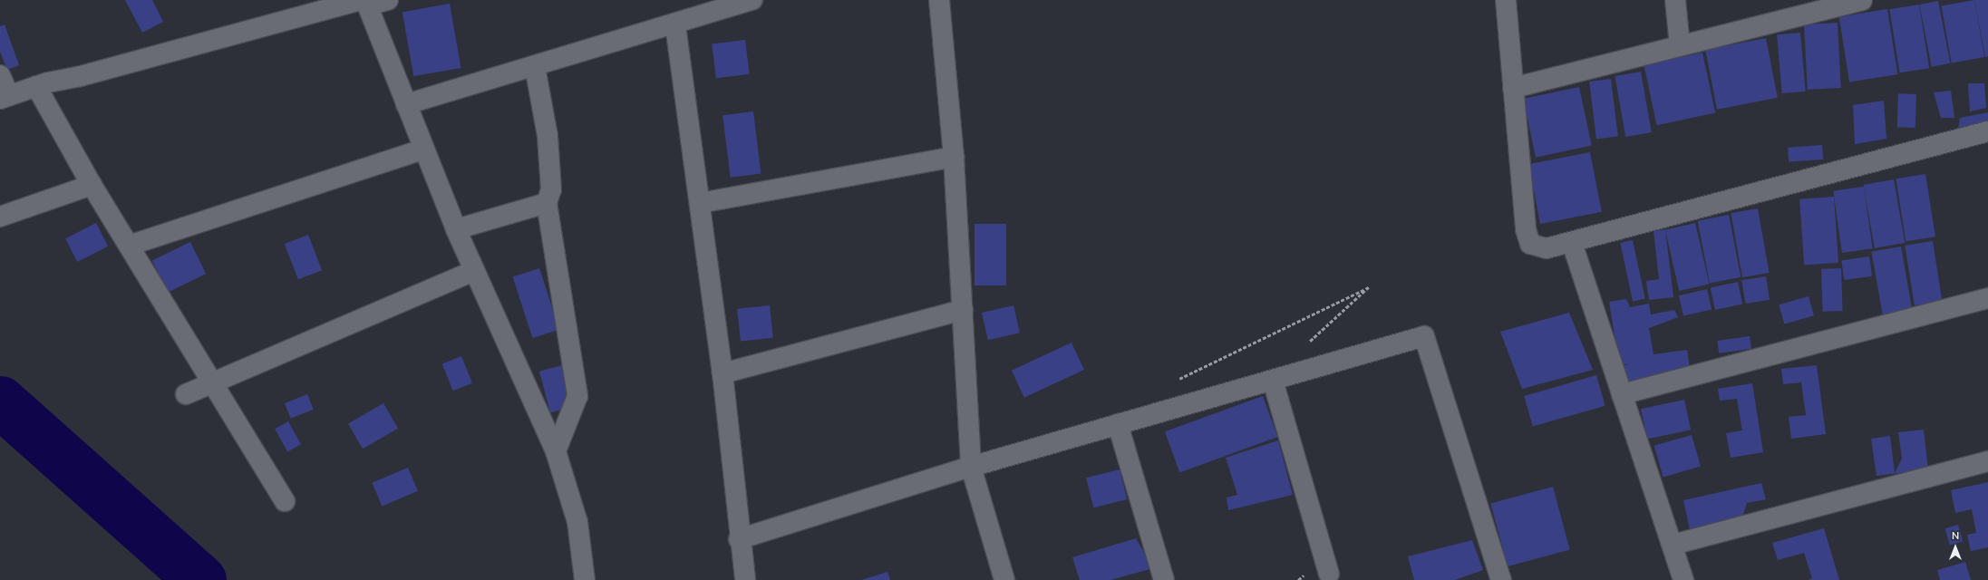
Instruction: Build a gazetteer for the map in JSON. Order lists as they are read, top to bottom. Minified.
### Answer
{"north":"top"}
